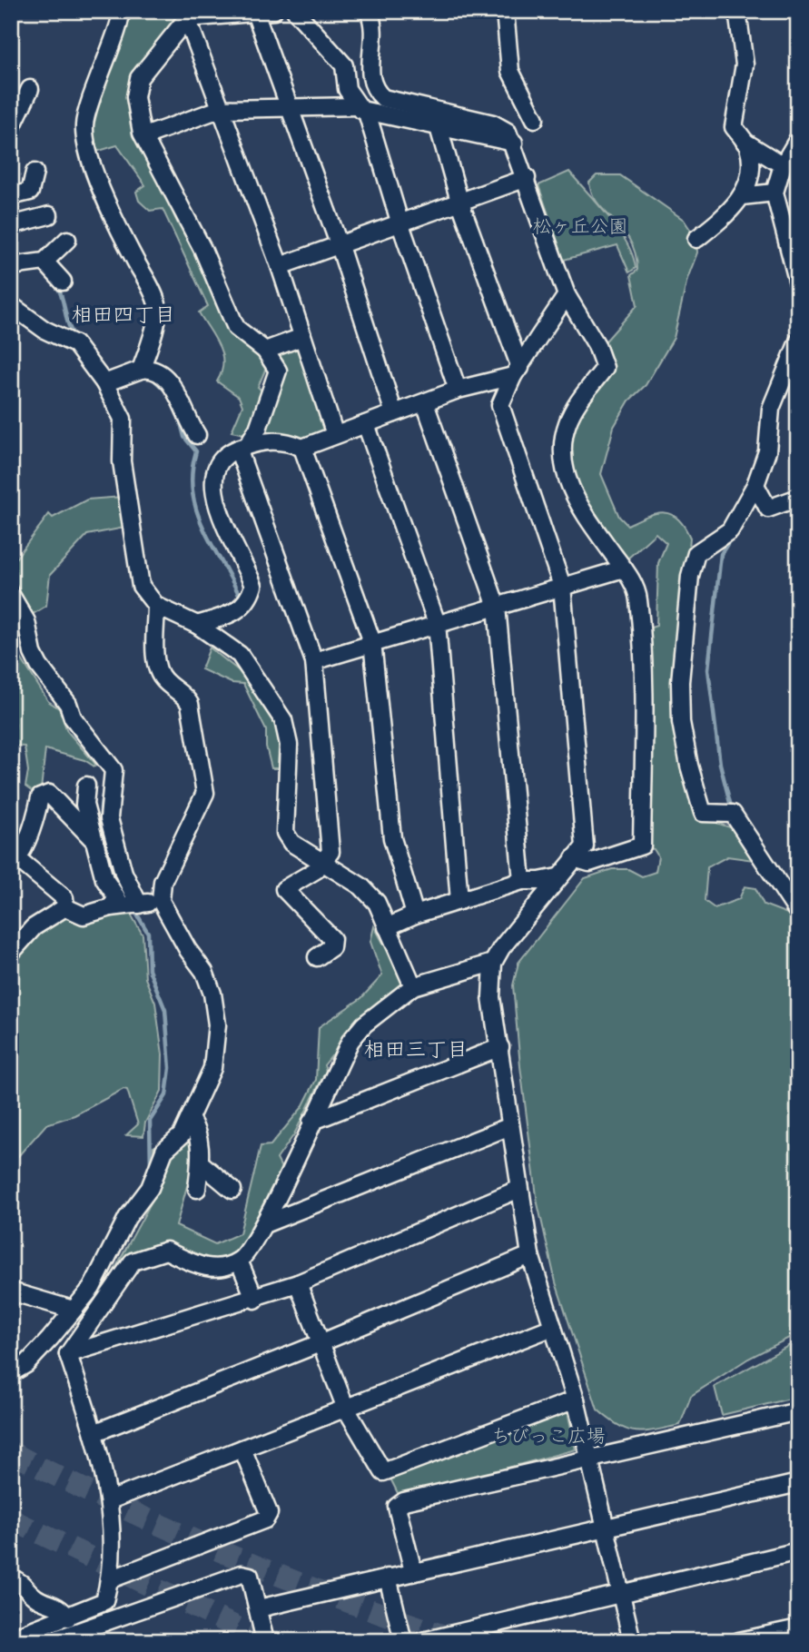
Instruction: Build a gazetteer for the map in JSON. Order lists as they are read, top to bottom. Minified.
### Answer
{"districts":["相田四丁目","相田三丁目"],"parks":["松ヶ丘公園","ちびっこ広場"]}
